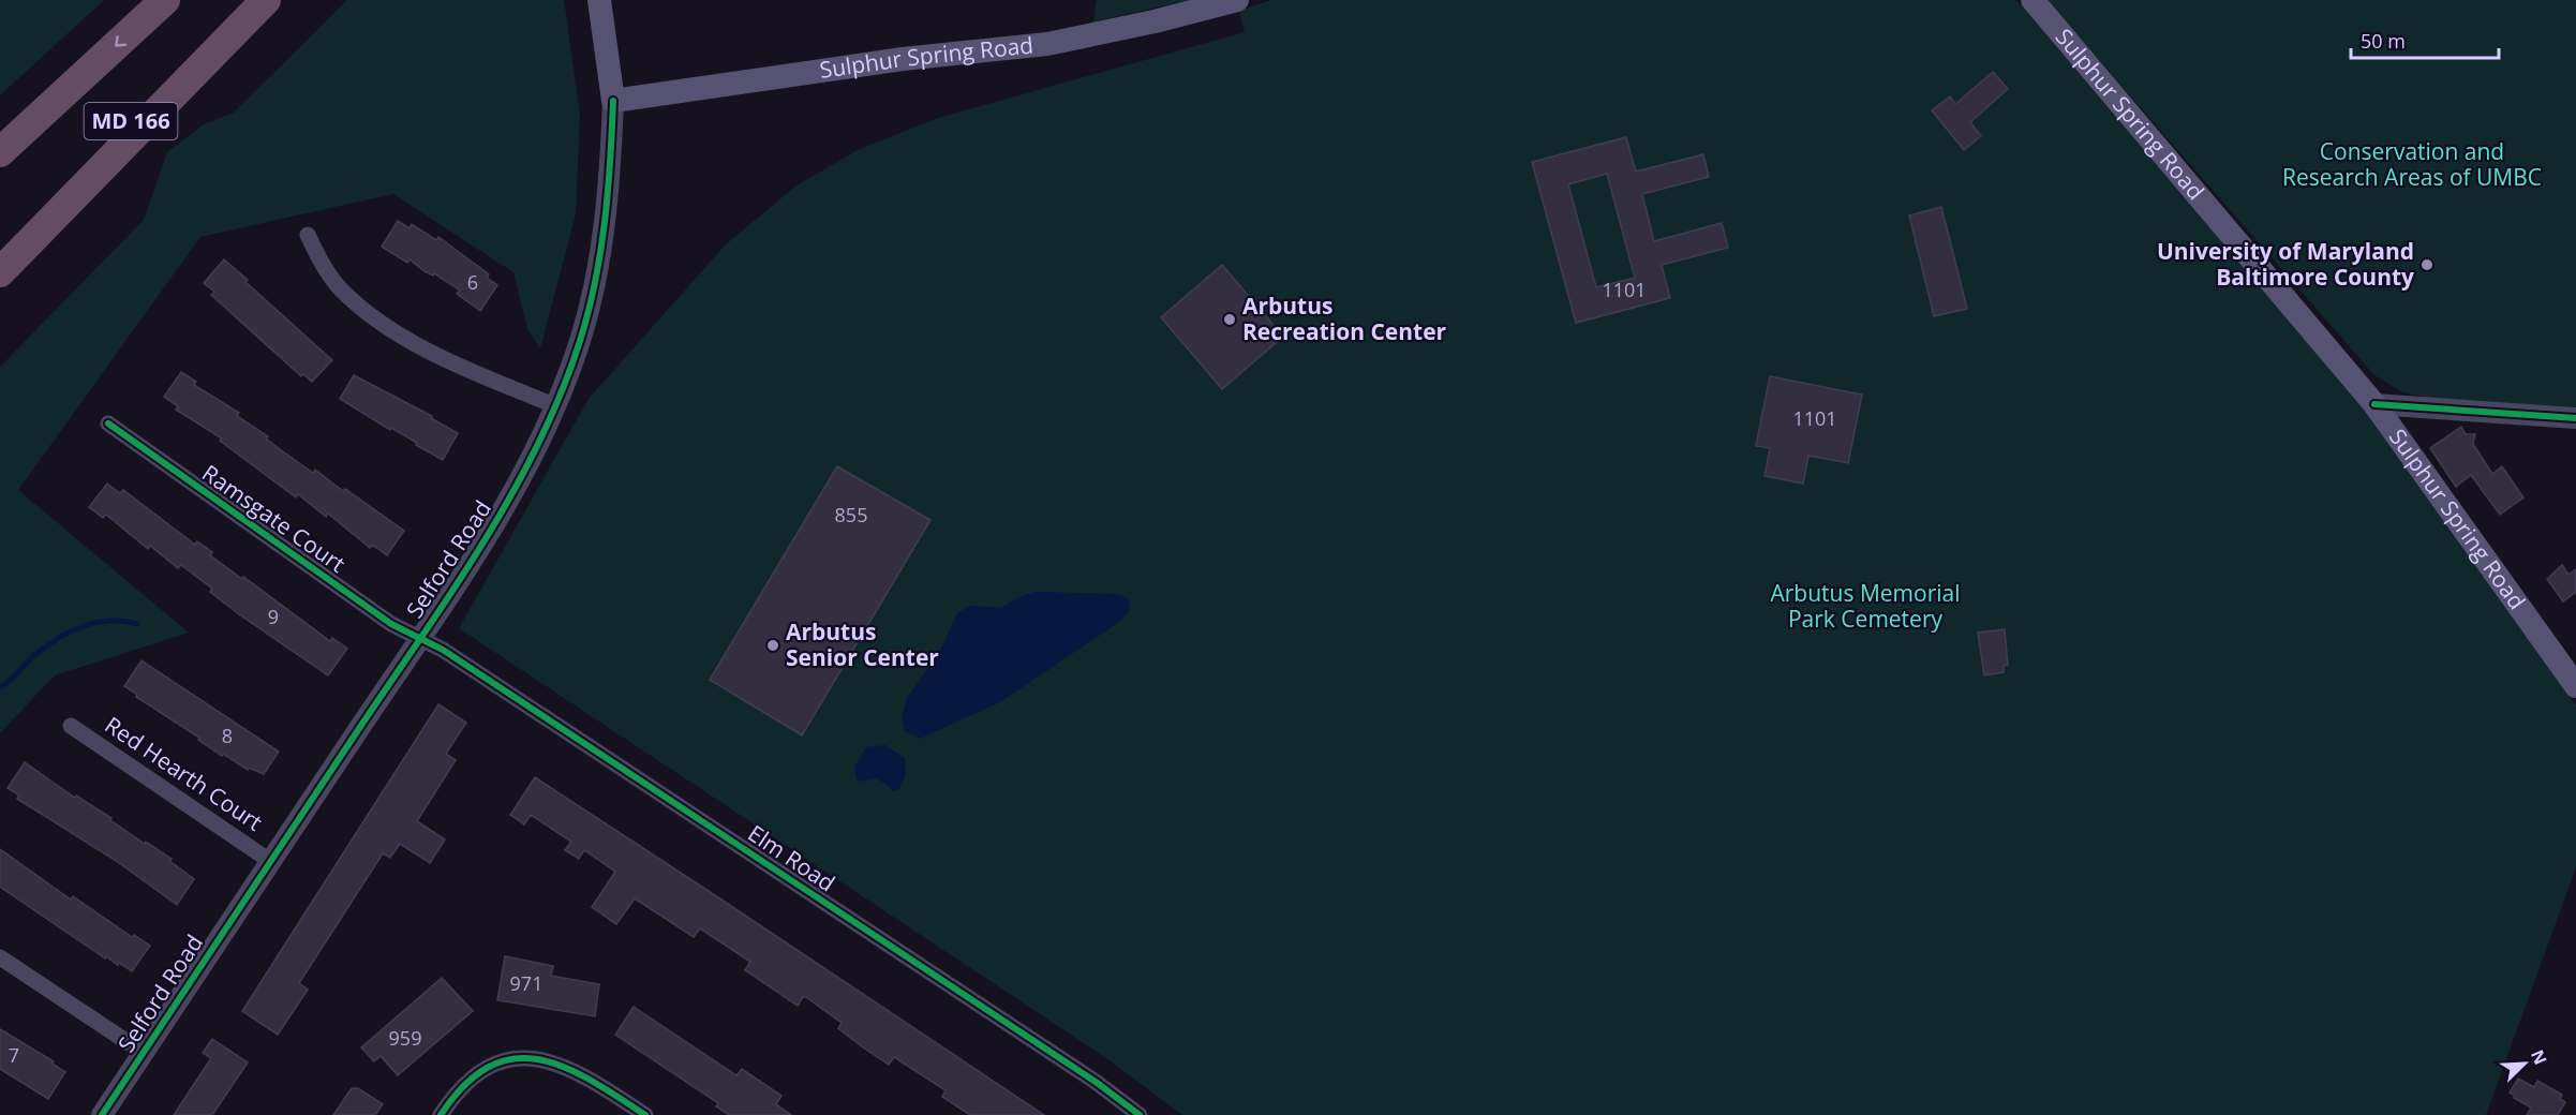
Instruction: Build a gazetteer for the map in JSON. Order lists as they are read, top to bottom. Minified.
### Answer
{"streets":{"highway":["MD 166"],"main road":["Sulphur Spring Road","Selford Road"],"street":["Ramsgate Court","Red Hearth Court","Elm Road"]},"crossings":[["Sulphur Spring Road","Selford Road"],["Ramsgate Court","Selford Road"],["Ramsgate Court","Elm Road"],["Selford Road","Red Hearth Court"],["Selford Road","Elm Road"]],"parks":["Conservation and Research Areas of UMBC","Arbutus Memorial Park Cemetery"],"places":["University of Maryland Baltimore County","Arbutus Recreation Center","Arbutus Senior Center"],"house_numbers":["6","1101","1101","855","9","8","971","959","7"],"scale_bar":"50 m","north":"top right"}
